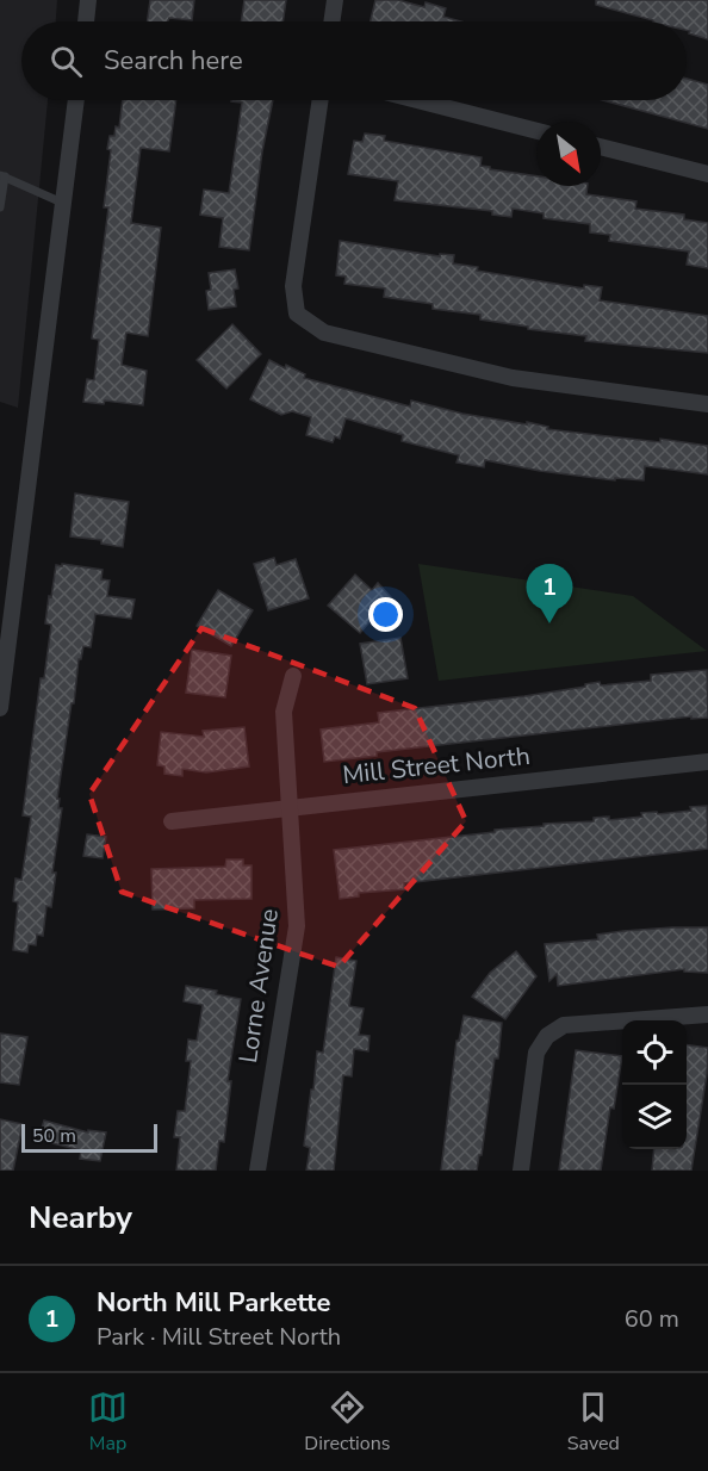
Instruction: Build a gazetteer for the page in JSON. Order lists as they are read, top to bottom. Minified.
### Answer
{"streets":{"street":["Mill Street North","Lorne Avenue"]},"crossings":[["Mill Street North","Lorne Avenue"]],"scale_bar":"50 m","north":"bottom right","page":{"search":"Search here","pins":"1","scale":"50 m","heading":"Nearby","list":[{"mark":"1","name":"North Mill Parkette","note":"Park · Mill Street North","value":"60 m"}],"nav":["Map","Directions","Saved"]}}
